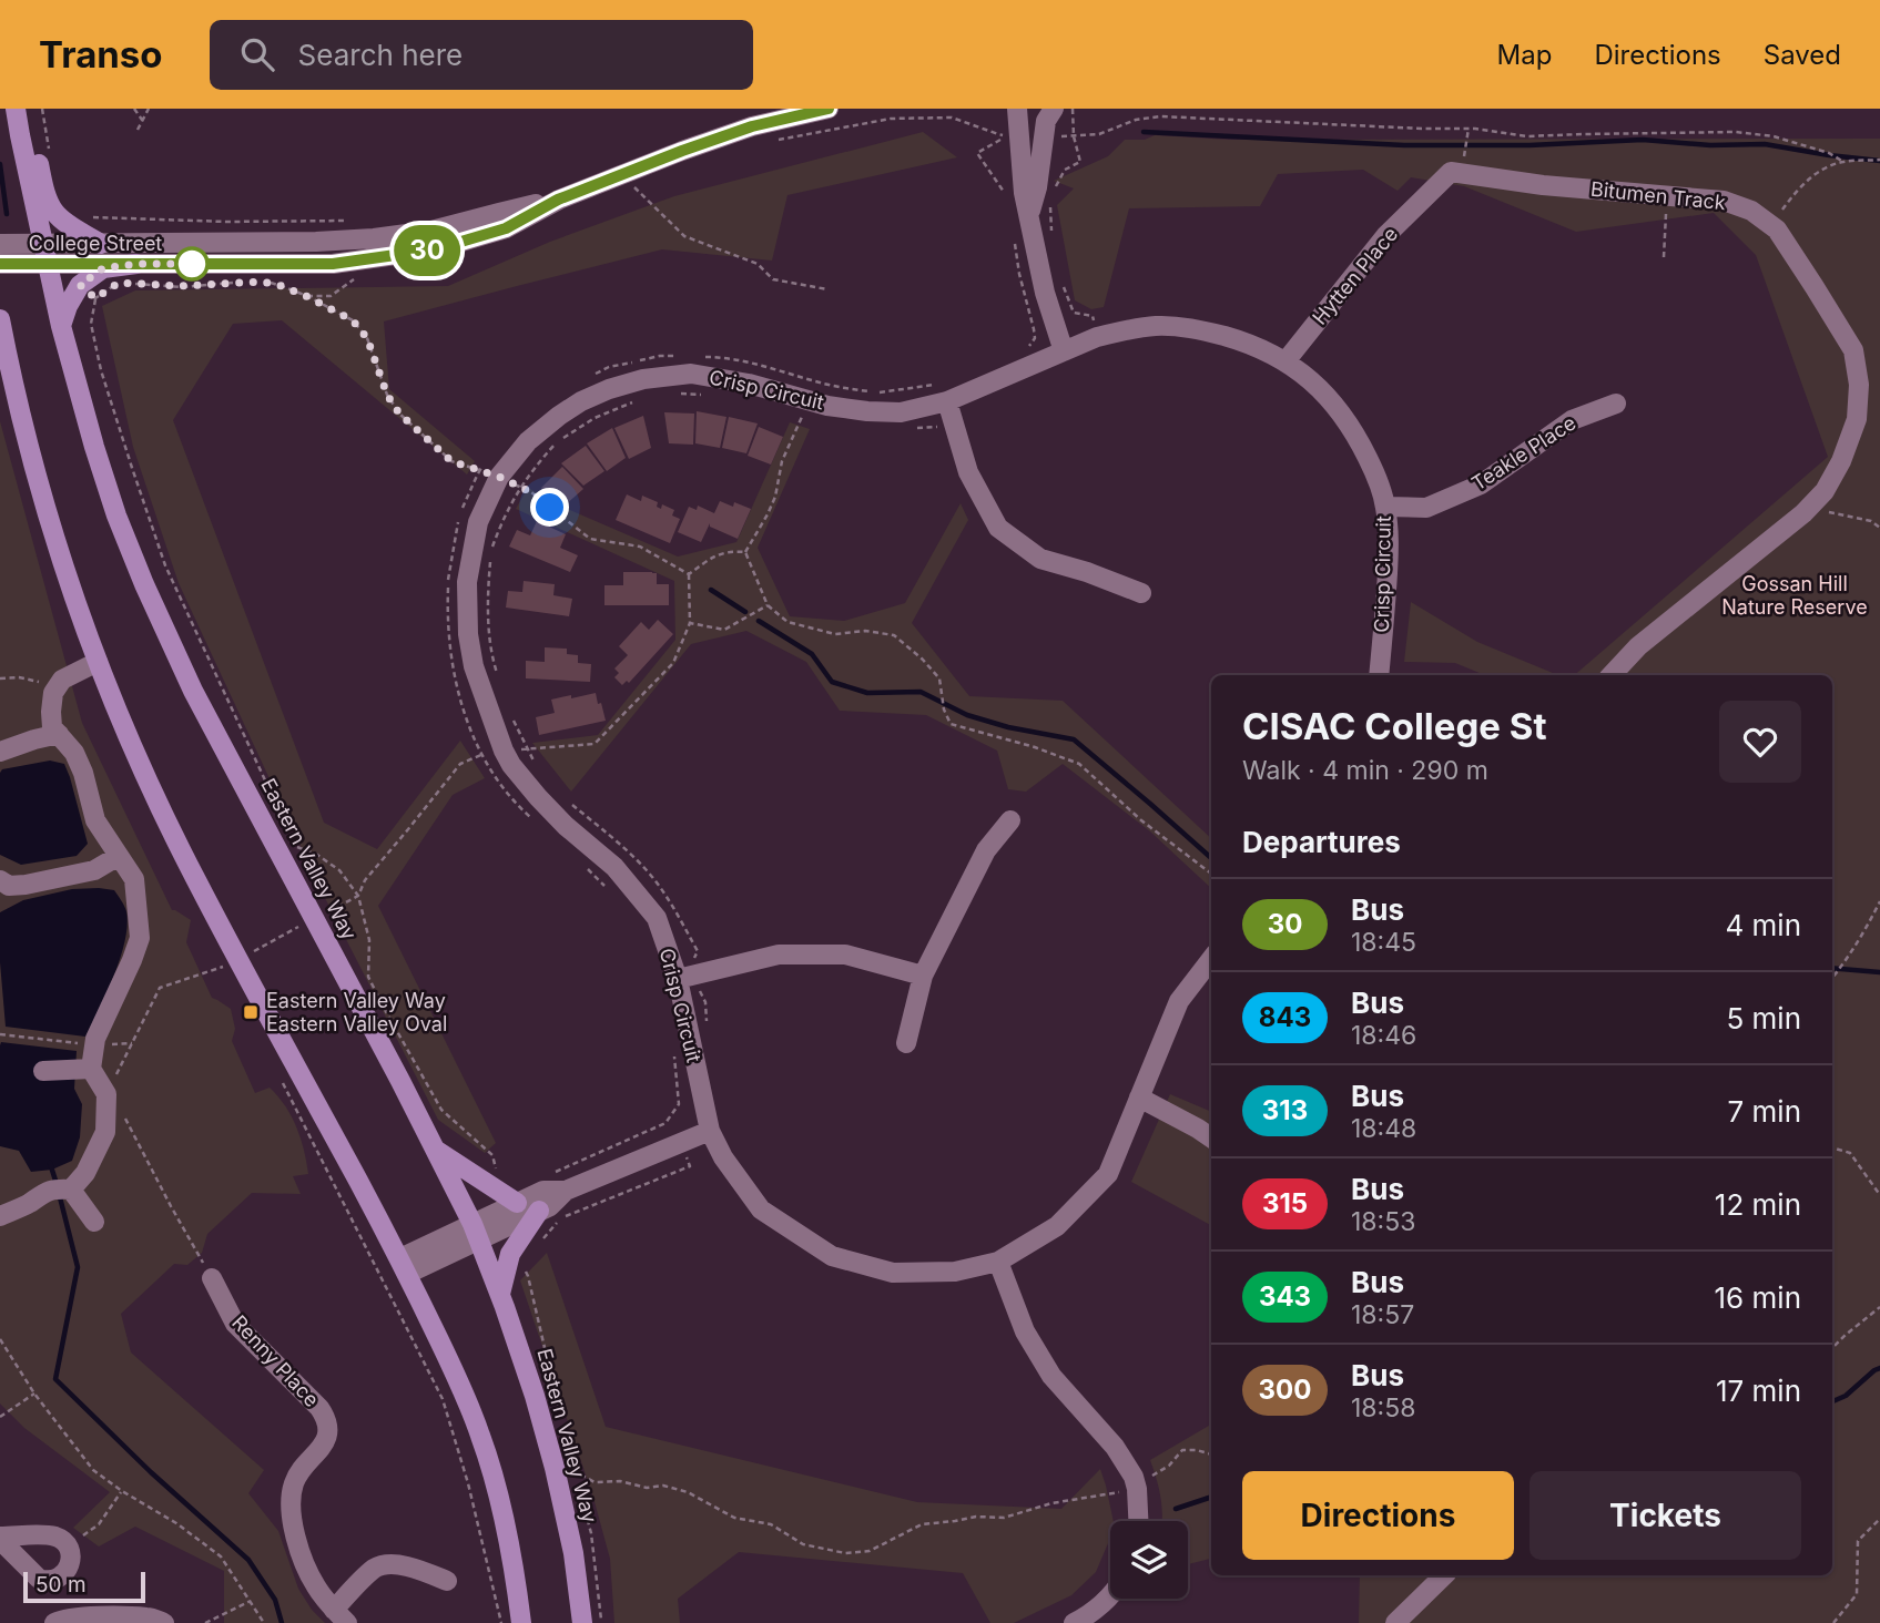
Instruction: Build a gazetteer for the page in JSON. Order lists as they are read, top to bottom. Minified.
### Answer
{"streets":{"main road":["Eastern Valley Way"],"street":["Bitumen Track","College Street","Hytten Place","Crisp Circuit","Teakle Place","Renny Place"]},"crossings":[["Bitumen Track","Hytten Place"],["College Street","Eastern Valley Way"],["Hytten Place","Crisp Circuit"],["Crisp Circuit","Teakle Place"]],"parks":["Gossan Hill Nature Reserve"],"places":{"transit":["Eastern Valley Way Eastern Valley Oval"]},"lines":["bus line 30"],"scale_bar":"50 m","page":{"header":"Transo","search":"Search here","nav":["Map","Directions","Saved"],"on_map":"30","heading":[["CISAC College St","Walk · 4 min · 290 m"],"Departures"],"list":[{"mark":"30","name":"Bus","note":"18:45","value":"4 min"},{"mark":"843","name":"Bus","note":"18:46","value":"5 min"},{"mark":"313","name":"Bus","note":"18:48","value":"7 min"},{"mark":"315","name":"Bus","note":"18:53","value":"12 min"},{"mark":"343","name":"Bus","note":"18:57","value":"16 min"},{"mark":"300","name":"Bus","note":"18:58","value":"17 min"}],"buttons":["Directions","Tickets"],"scale":"50 m"}}
